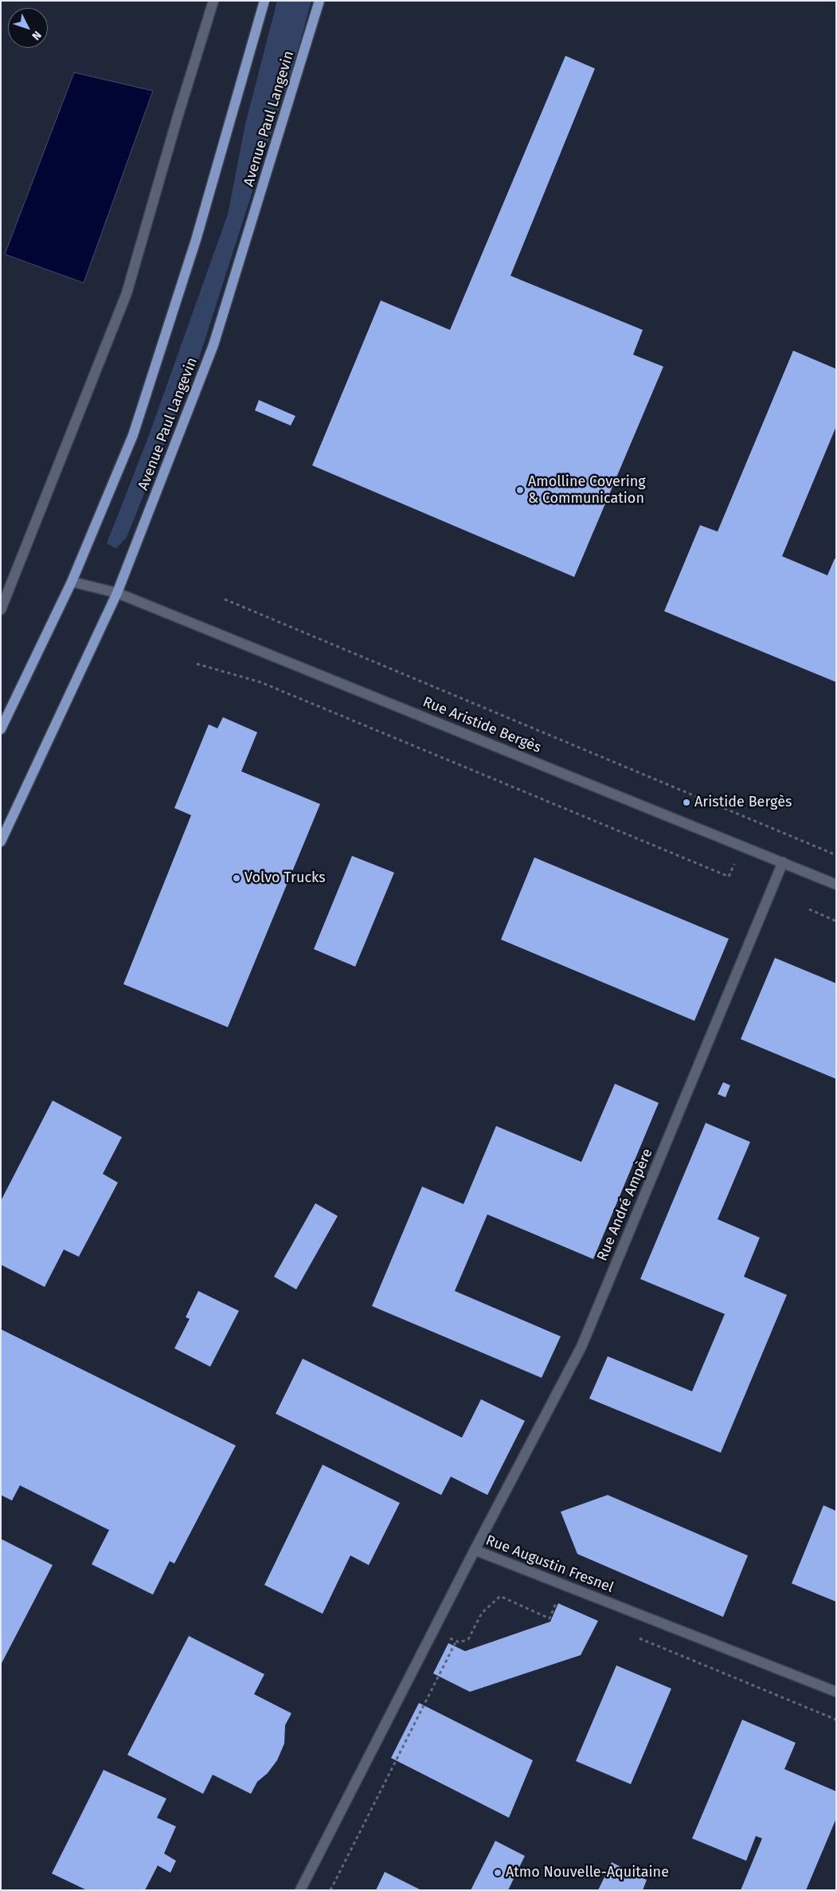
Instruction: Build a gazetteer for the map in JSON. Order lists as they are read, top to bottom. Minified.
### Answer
{"streets":{"main road":["Avenue Paul Langevin"],"street":["Rue Aristide Bergès","Rue André Ampère","Rue Augustin Fresnel"]},"crossings":[["Avenue Paul Langevin","Rue Aristide Bergès"],["Rue Aristide Bergès","Rue André Ampère"],["Rue André Ampère","Rue Augustin Fresnel"]],"places":["Amolline Covering & Communication","Aristide Bergès","Volvo Trucks","Atmo Nouvelle-Aquitaine"],"north":"bottom right"}
